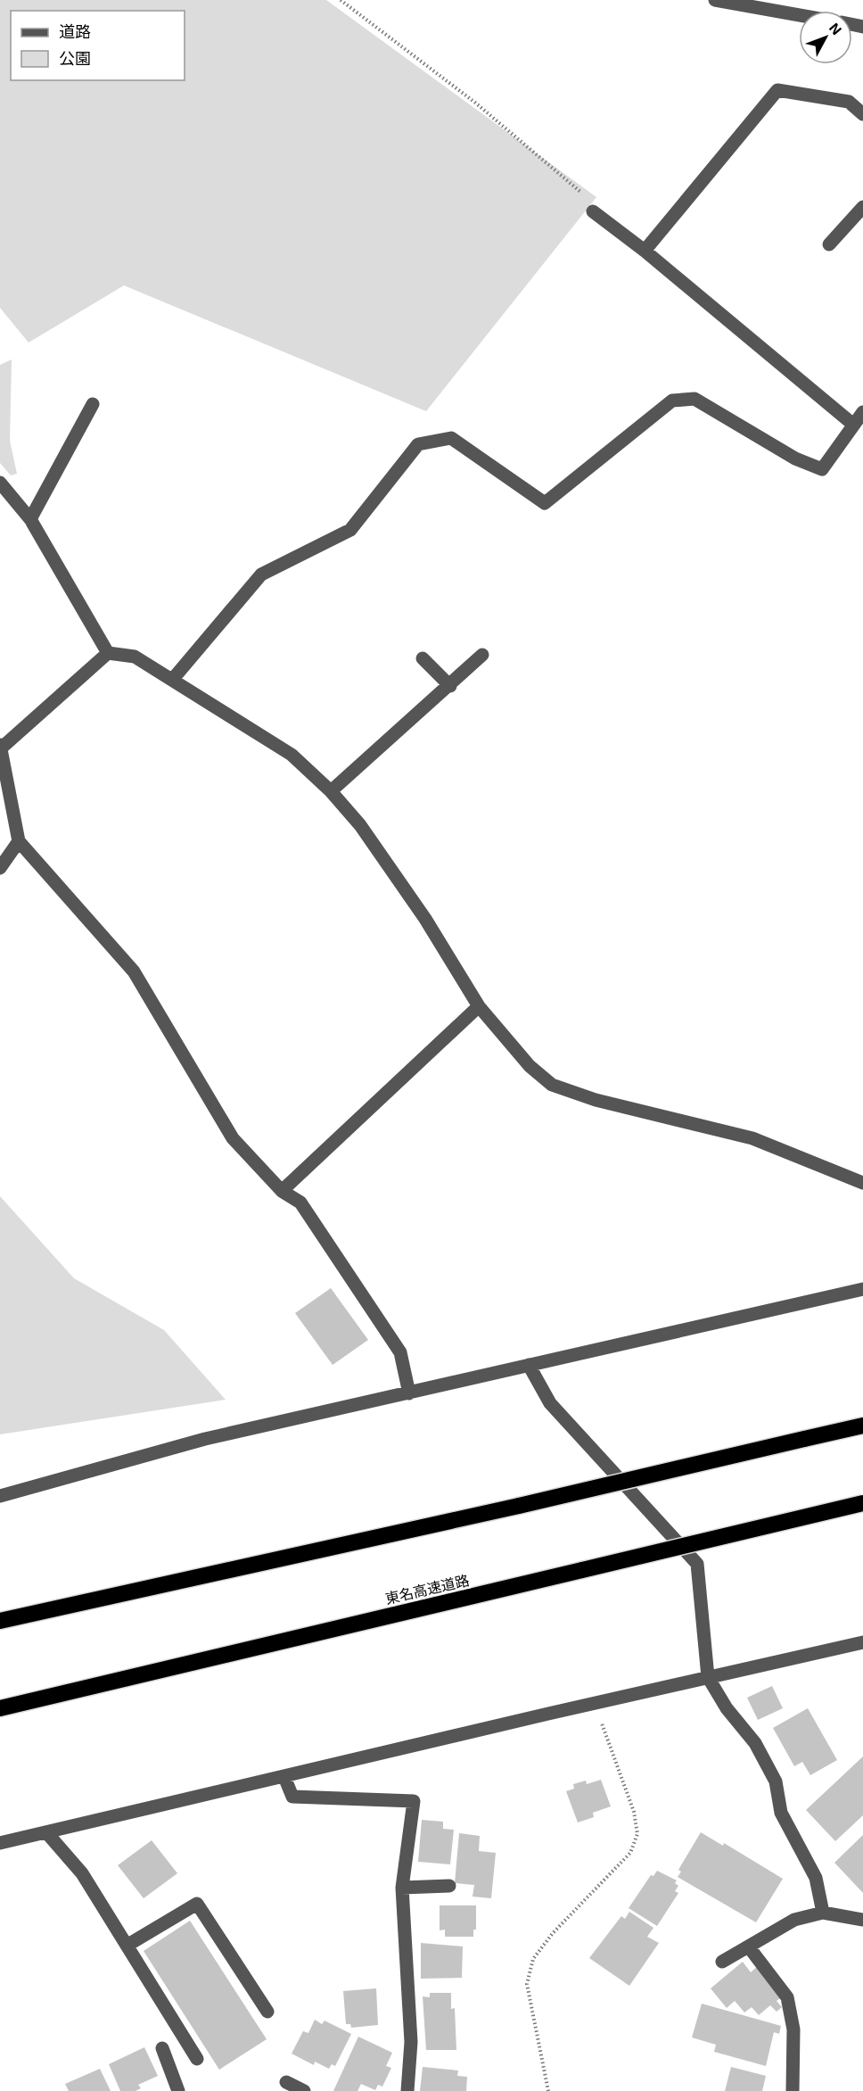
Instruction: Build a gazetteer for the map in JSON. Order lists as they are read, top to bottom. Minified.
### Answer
{"streets":{"highway":["東名高速道路"]},"legend":["道路","公園"],"north":"top right"}
